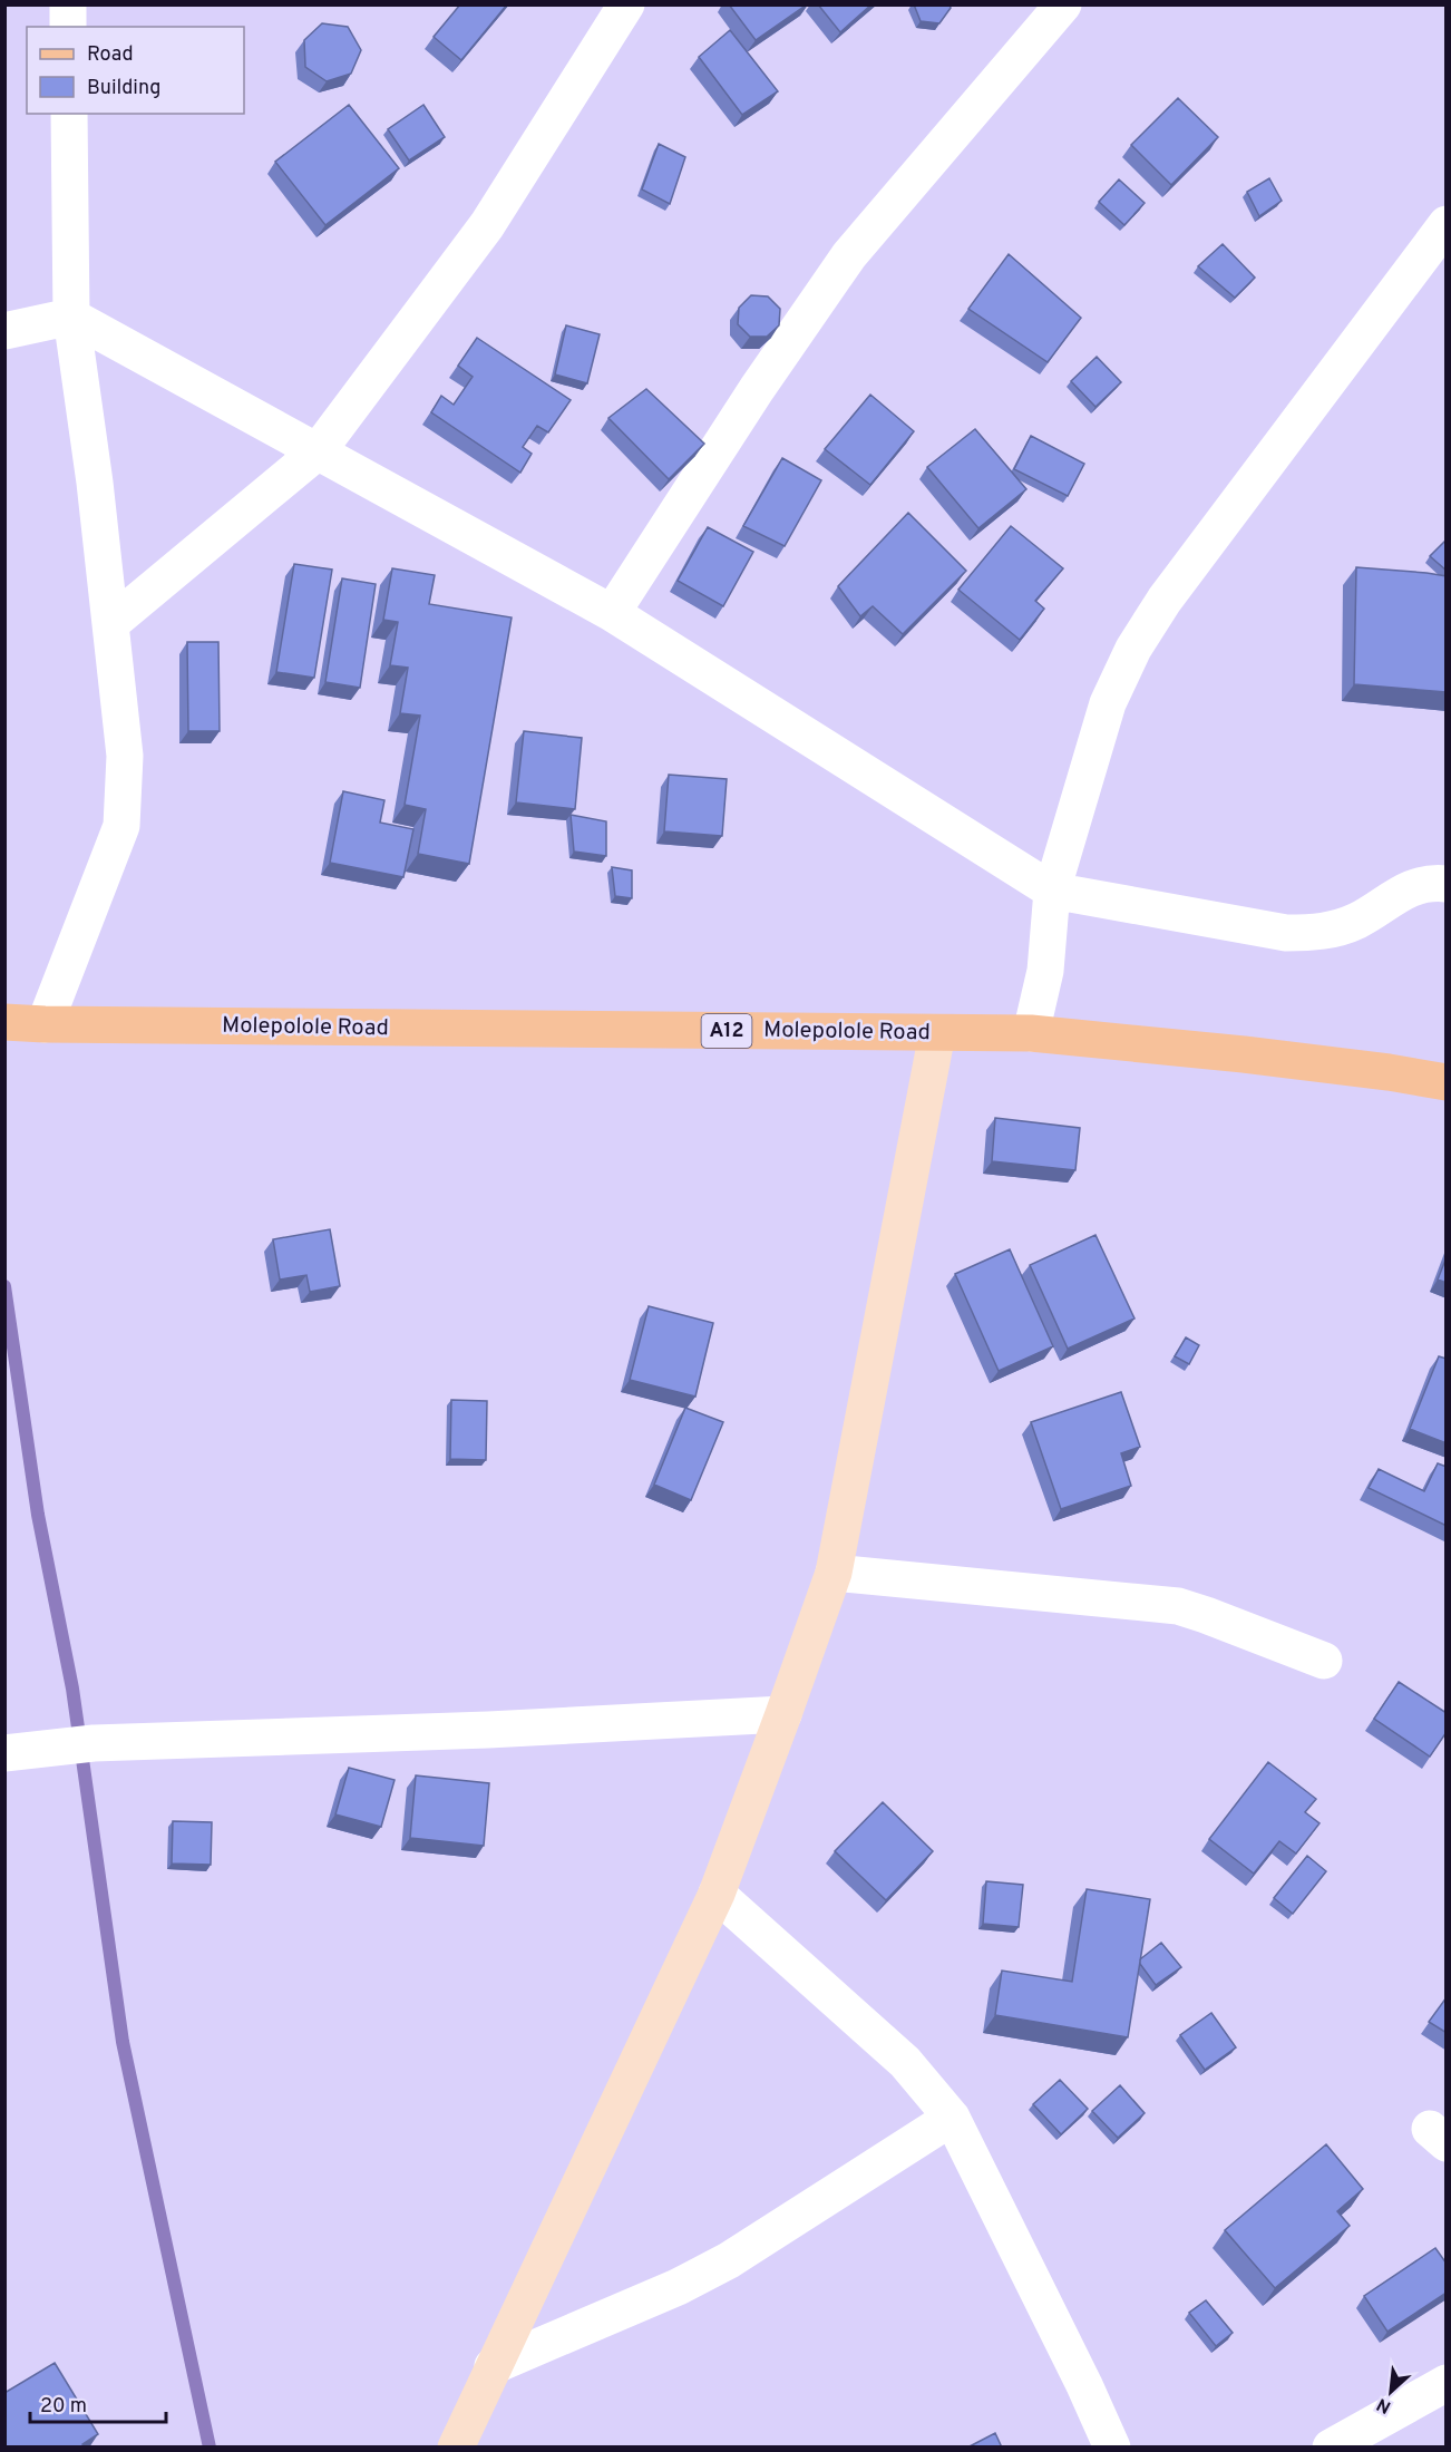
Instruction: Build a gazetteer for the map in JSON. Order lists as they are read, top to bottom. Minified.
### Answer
{"streets":{"main road":["Molepolole Road","A12"]},"legend":["Road","Building"],"scale_bar":"20 m","north":"bottom left"}
